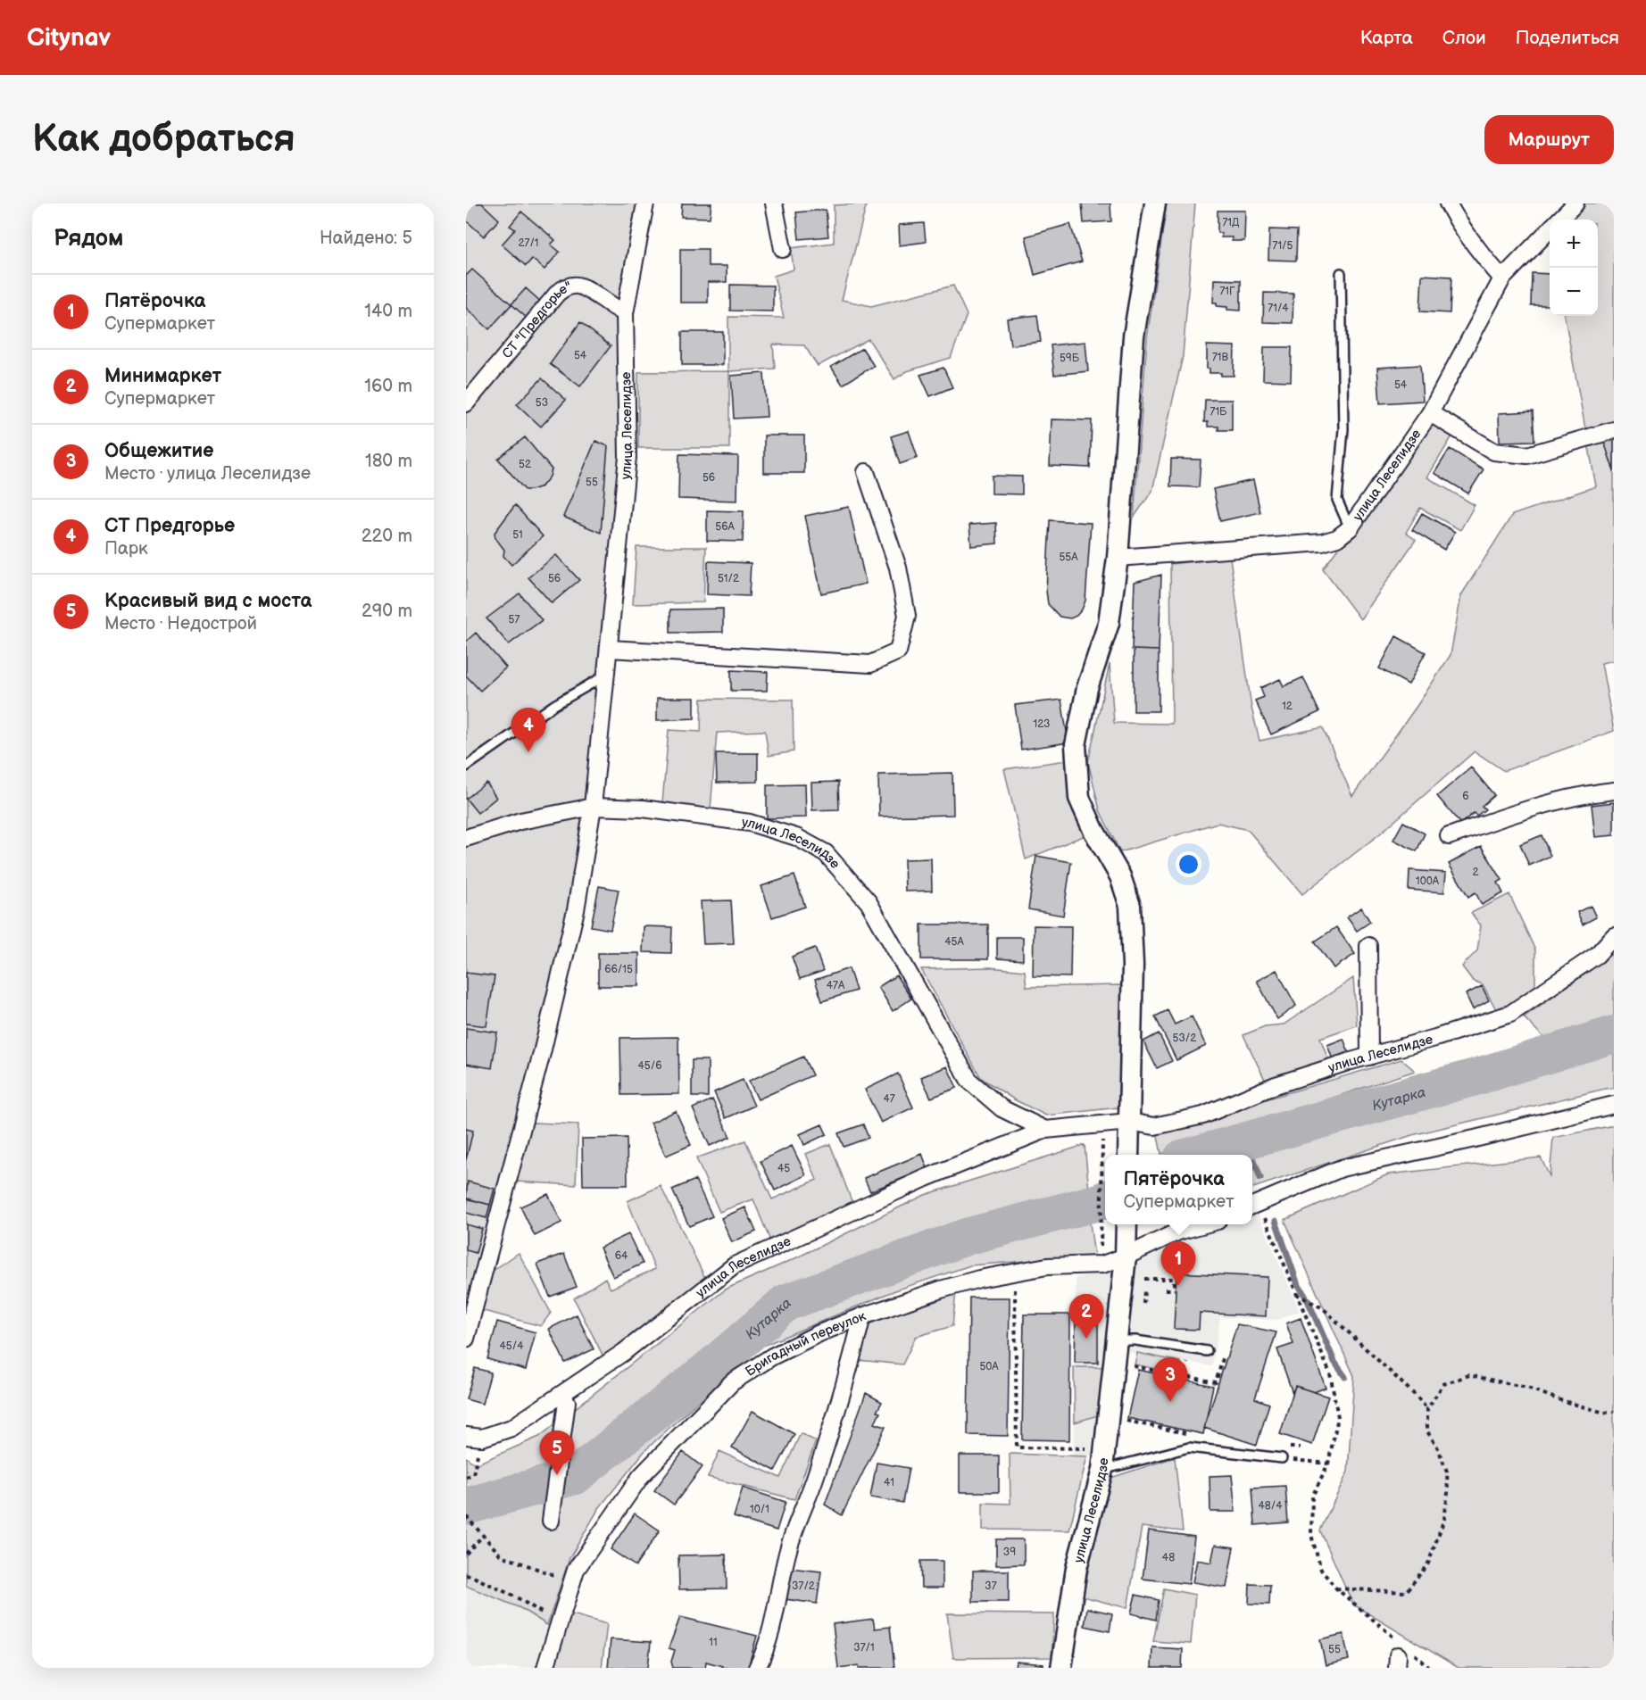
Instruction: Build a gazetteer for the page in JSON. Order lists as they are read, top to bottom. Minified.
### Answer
{"streets":{"street":["СТ \"Предгорье\"","улица Леселидзе","Бригадный переулок"]},"crossings":[["СТ \"Предгорье\"","улица Леселидзе"]],"water":["Кутарка"],"house_numbers":["71Д","27/1","71/5","71Г","71/4","54","71В","59Б","54","53","71Б","52","56","55","56А","51","55А","56","51/2","57","12","123","6","2","100А","45А","66/15","47А","53/2","45/6","47","45","64","45/4","50А","41","48/4","10/1","39","48","37/2","37","11","37/1","55"],"page":{"header":"Citynav","nav":["Карта","Слои","Поделиться"],"buttons":"Маршрут","title":"Как добраться","heading":["Рядом","Найдено: 5"],"map_buttons":["+","−"],"list":[{"mark":"1","name":"Пятёрочка","note":"Супермаркет","value":"140 m"},{"mark":"2","name":"Минимаркет","note":"Супермаркет","value":"160 m"},{"mark":"3","name":"Общежитие","note":"Место · улица Леселидзе","value":"180 m"},{"mark":"4","name":"СТ Предгорье","note":"Парк","value":"220 m"},{"mark":"5","name":"Красивый вид с моста","note":"Место · Недострой","value":"290 m"}],"pins":["4","1","2","3","5"],"popup":["Пятёрочка","Супермаркет"]}}
